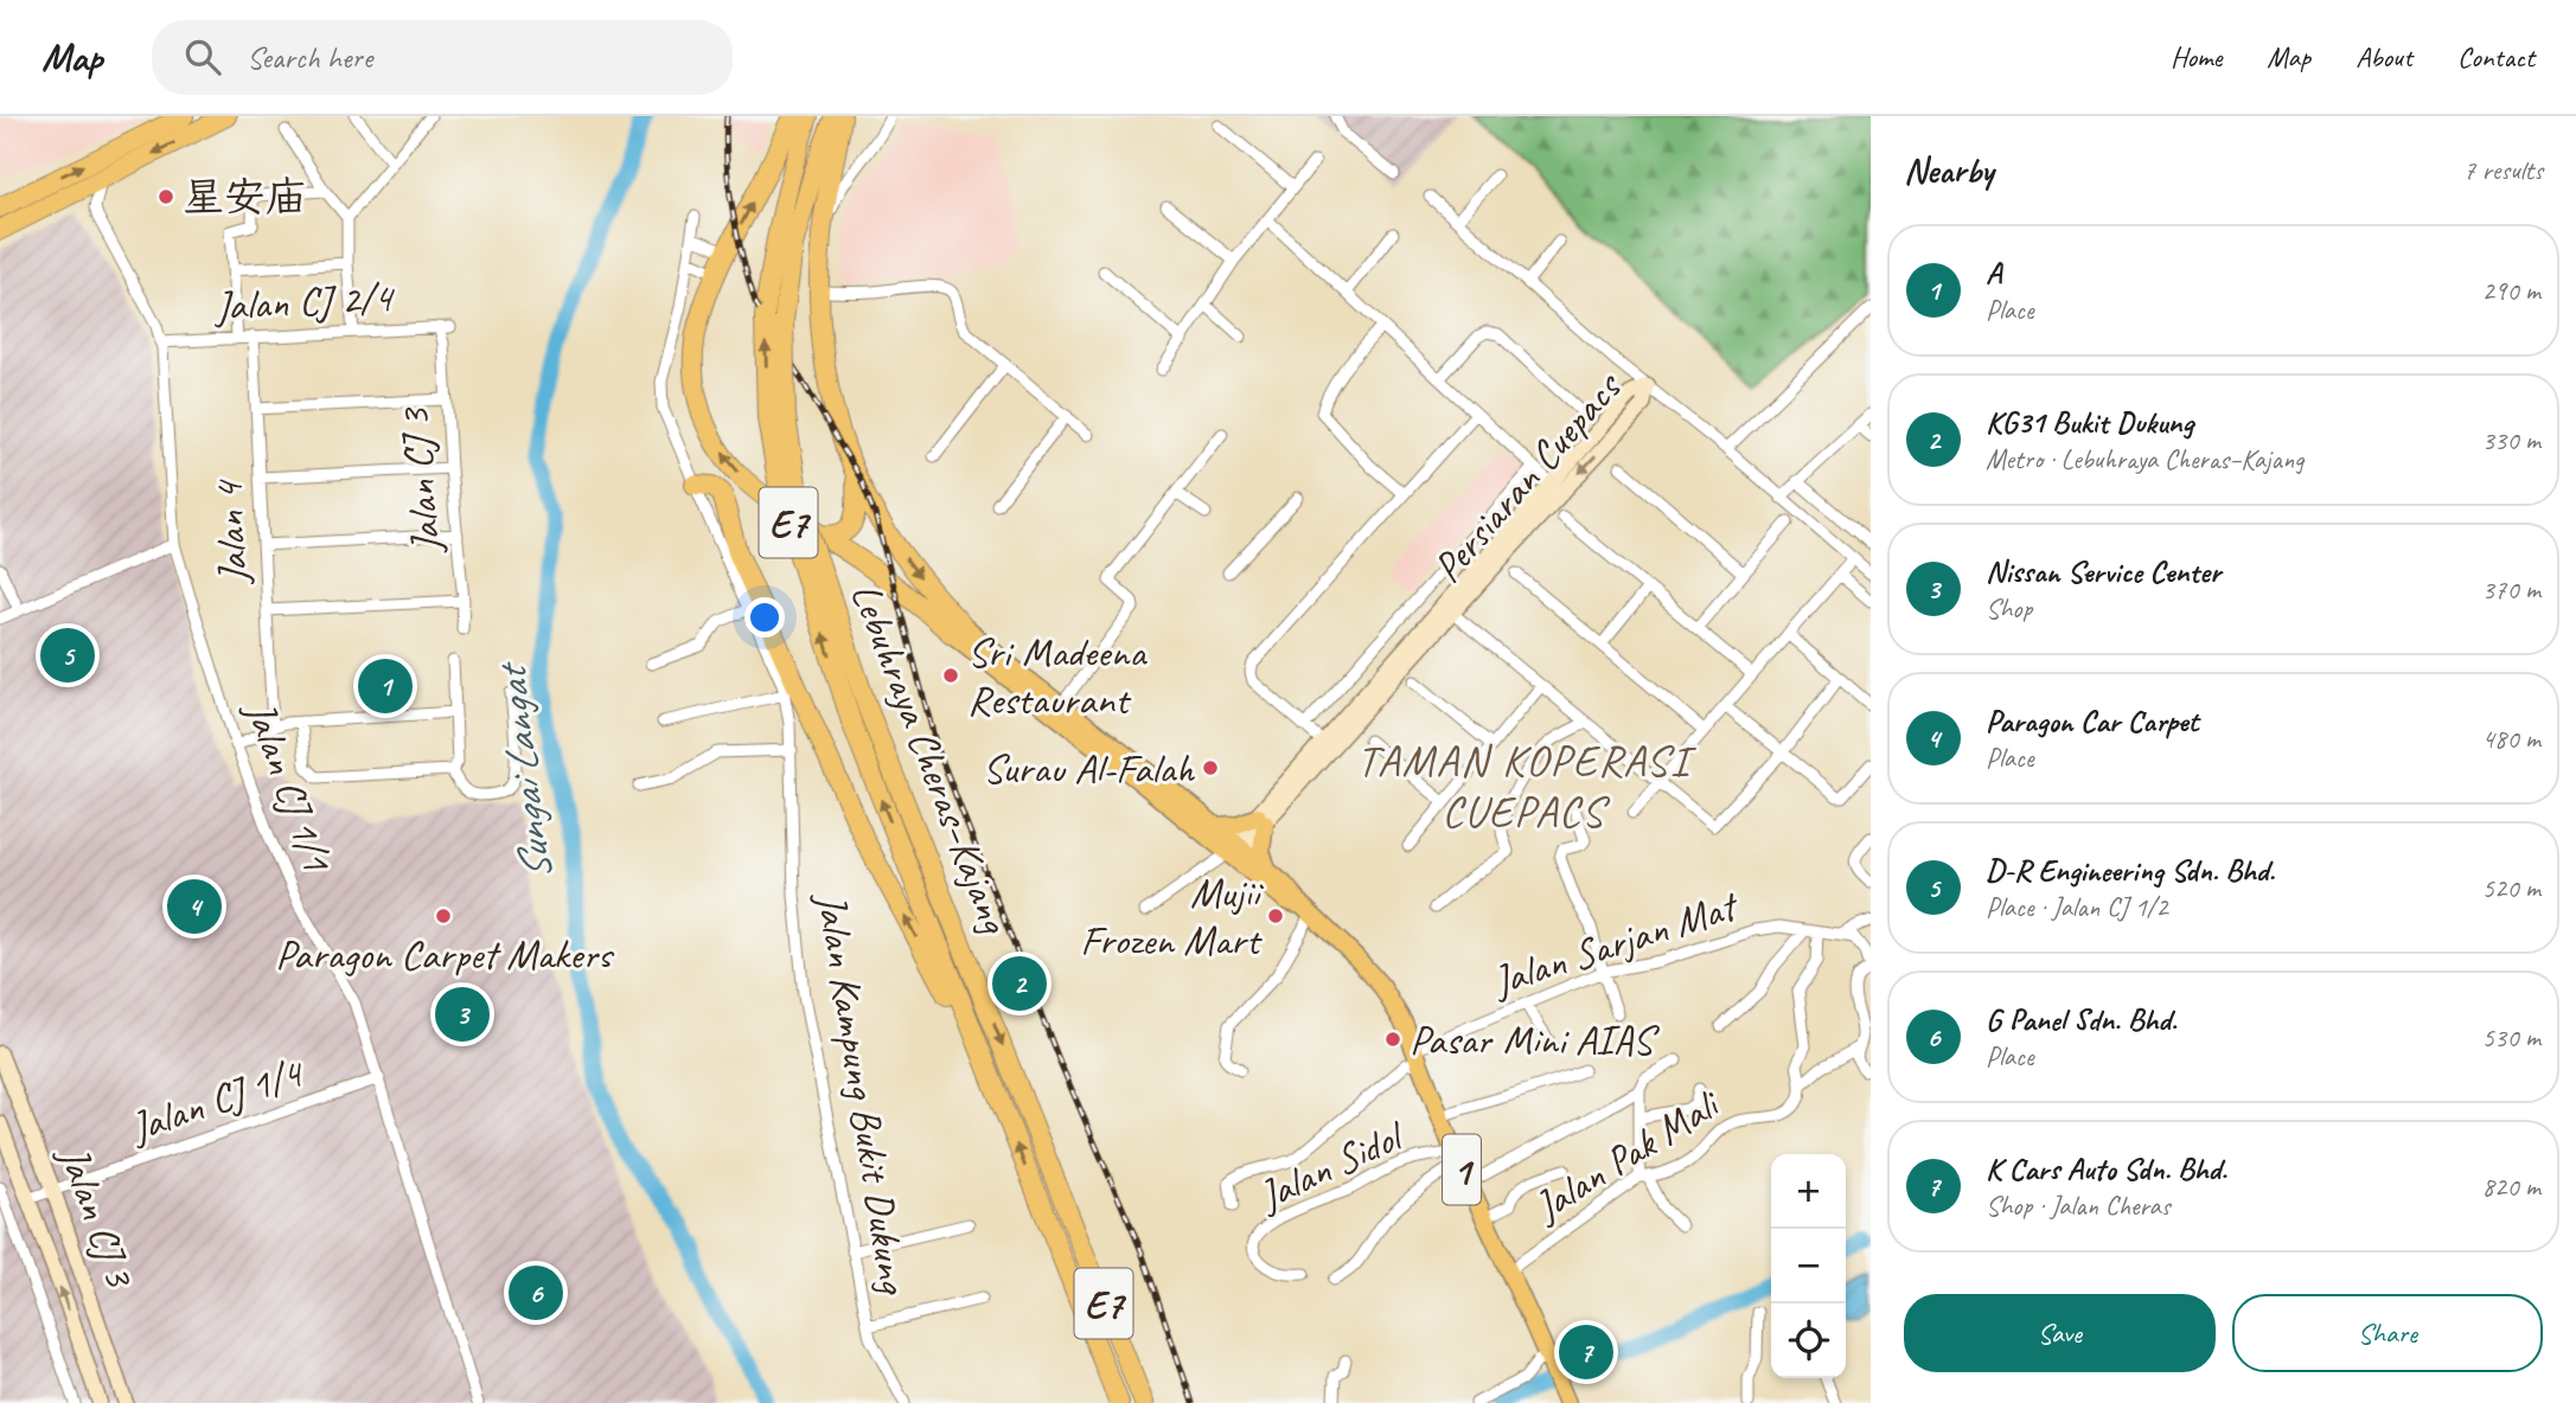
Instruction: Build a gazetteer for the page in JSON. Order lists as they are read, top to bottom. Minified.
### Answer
{"streets":{"highway":["E7","Lebuhraya Cheras–Kajang"],"main road":["1"],"street":["Jalan CJ 2/4","Persiaran Cuepacs","Jalan CJ 3","Jalan 4","Jalan CJ 1/1","Jalan Sarjan Mat","Jalan Kampung Bukit Dukung","Jalan CJ 1/4","Jalan Pak Mali","Jalan Sidol"]},"crossings":[["Jalan CJ 2/4","Jalan CJ 3"],["Jalan CJ 2/4","Jalan 4"],["Jalan CJ 2/4","Jalan CJ 1/1"],["Persiaran Cuepacs","1"],["Jalan CJ 3","Jalan CJ 1/4"],["Jalan CJ 1/1","Jalan CJ 1/4"],["Jalan Sarjan Mat","1"],["Jalan Pak Mali","1"],["Jalan Sidol","1"]],"districts":["TAMAN KOPERASI CUEPACS"],"water":["Sungai Langat"],"places":["星安庙","Sri Madeena Restaurant","Surau Al-Falah","Paragon Carpet Makers","Mujii Frozen Mart","Pasar Mini AIAS"],"page":{"header":"Map","search":"Search here","nav":["Home","Map","About","Contact"],"heading":["Nearby","7 results"],"list":[{"mark":"1","name":"A","note":"Place","value":"290 m"},{"mark":"2","name":"KG31 Bukit Dukung","note":"Metro · Lebuhraya Cheras–Kajang","value":"330 m"},{"mark":"3","name":"Nissan Service Center","note":"Shop","value":"370 m"},{"mark":"4","name":"Paragon Car Carpet","note":"Place","value":"480 m"},{"mark":"5","name":"D-R Engineering Sdn. Bhd.","note":"Place · Jalan CJ 1/2","value":"520 m"},{"mark":"6","name":"G Panel Sdn. Bhd.","note":"Place","value":"530 m"},{"mark":"7","name":"K Cars Auto Sdn. Bhd.","note":"Shop · Jalan Cheras","value":"820 m"}],"pins":["5","1","4","2","3","6","7"],"map_buttons":["+","−"],"buttons":["Save","Share"]}}
